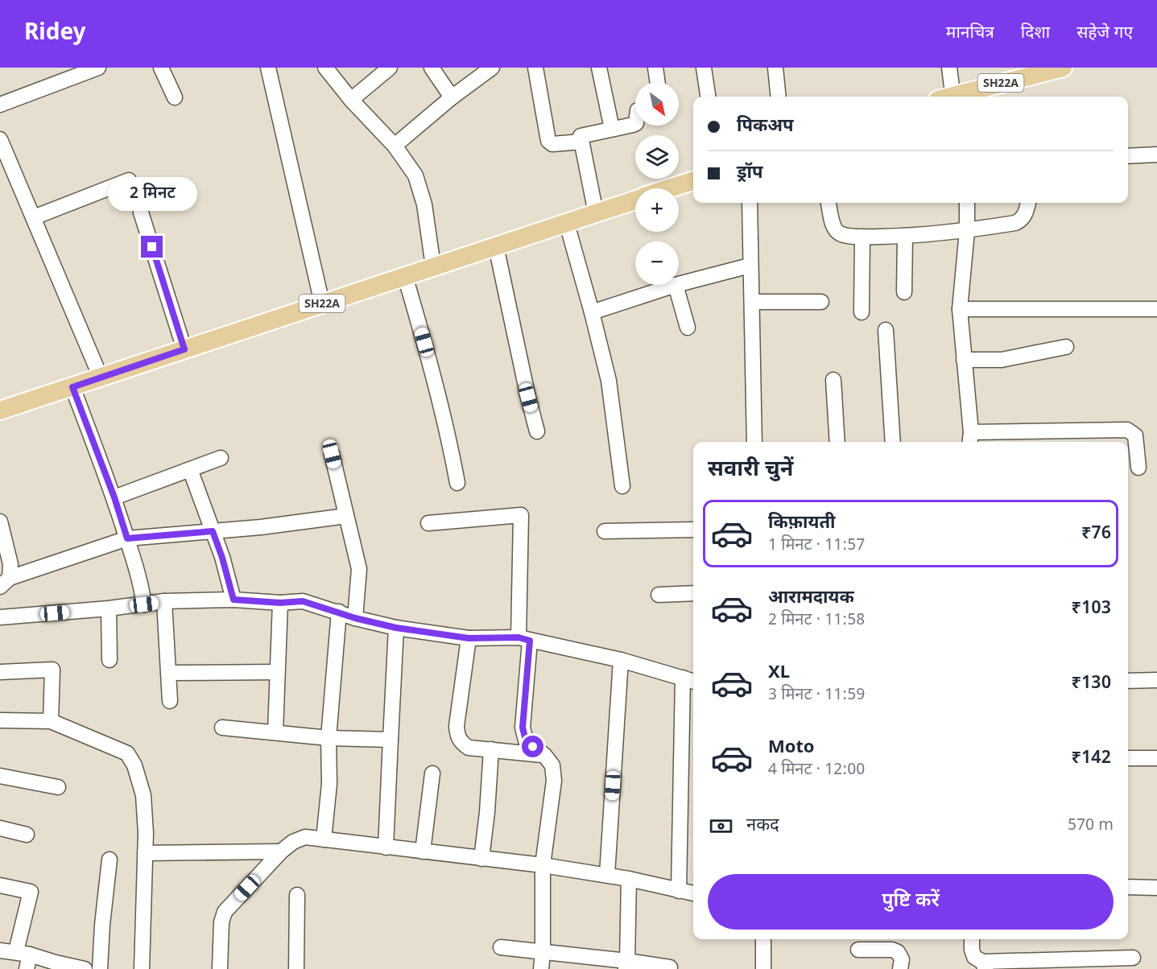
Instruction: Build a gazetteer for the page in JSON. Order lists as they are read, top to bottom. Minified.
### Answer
{"streets":{"main road":["SH22A"]},"north":"bottom right","page":{"header":"Ridey","nav":["मानचित्र","दिशा","सहेजे गए"],"map_buttons":["+","−"],"banner":["पिकअप","ड्रॉप"],"bubble":"2 मिनट","heading":"सवारी चुनें","list":[{"name":"किफ़ायती","note":"1 मिनट · 11:57","value":"₹76"},{"name":"आरामदायक","note":"2 मिनट · 11:58","value":"₹103"},{"name":"XL","note":"3 मिनट · 11:59","value":"₹130"},{"name":"Moto","note":"4 मिनट · 12:00","value":"₹142"}],"pay":["नकद","570 m"],"buttons":"पुष्टि करें"}}
